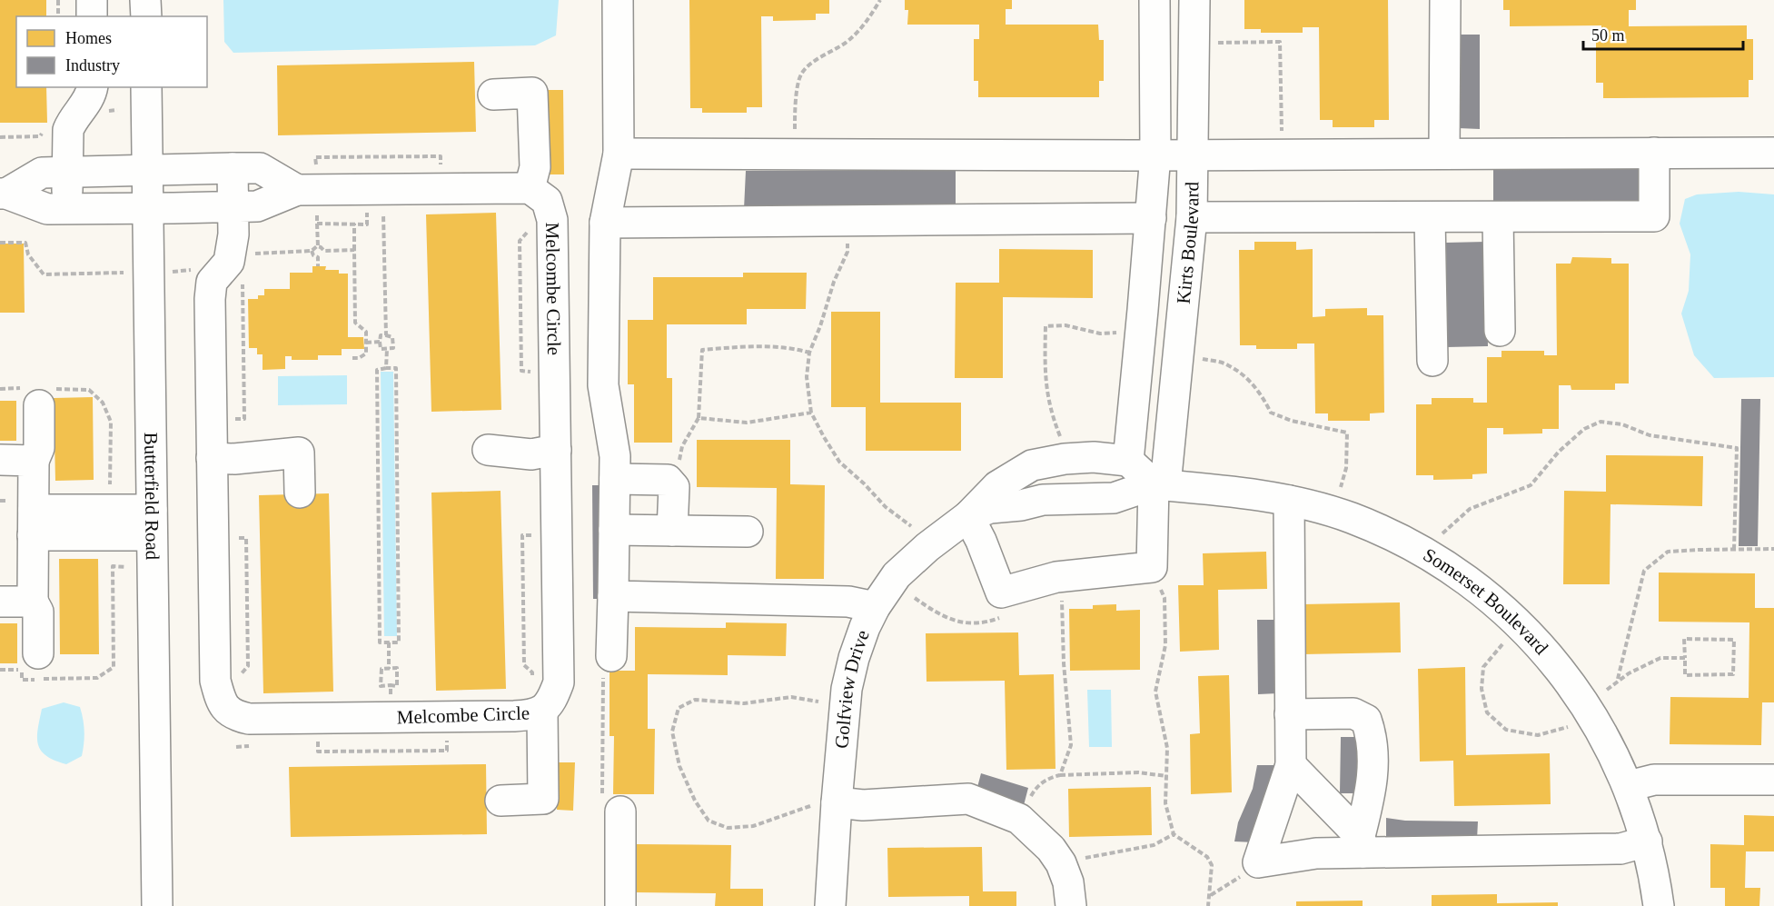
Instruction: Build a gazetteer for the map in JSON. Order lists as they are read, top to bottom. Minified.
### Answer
{"streets":{"street":["Kirts Boulevard","Melcombe Circle","Butterfield Road","Somerset Boulevard","Golfview Drive"]},"crossings":[["Kirts Boulevard","Somerset Boulevard"],["Kirts Boulevard","Golfview Drive"],["Somerset Boulevard","Golfview Drive"]],"legend":["Homes","Industry"],"scale_bar":"50 m"}
